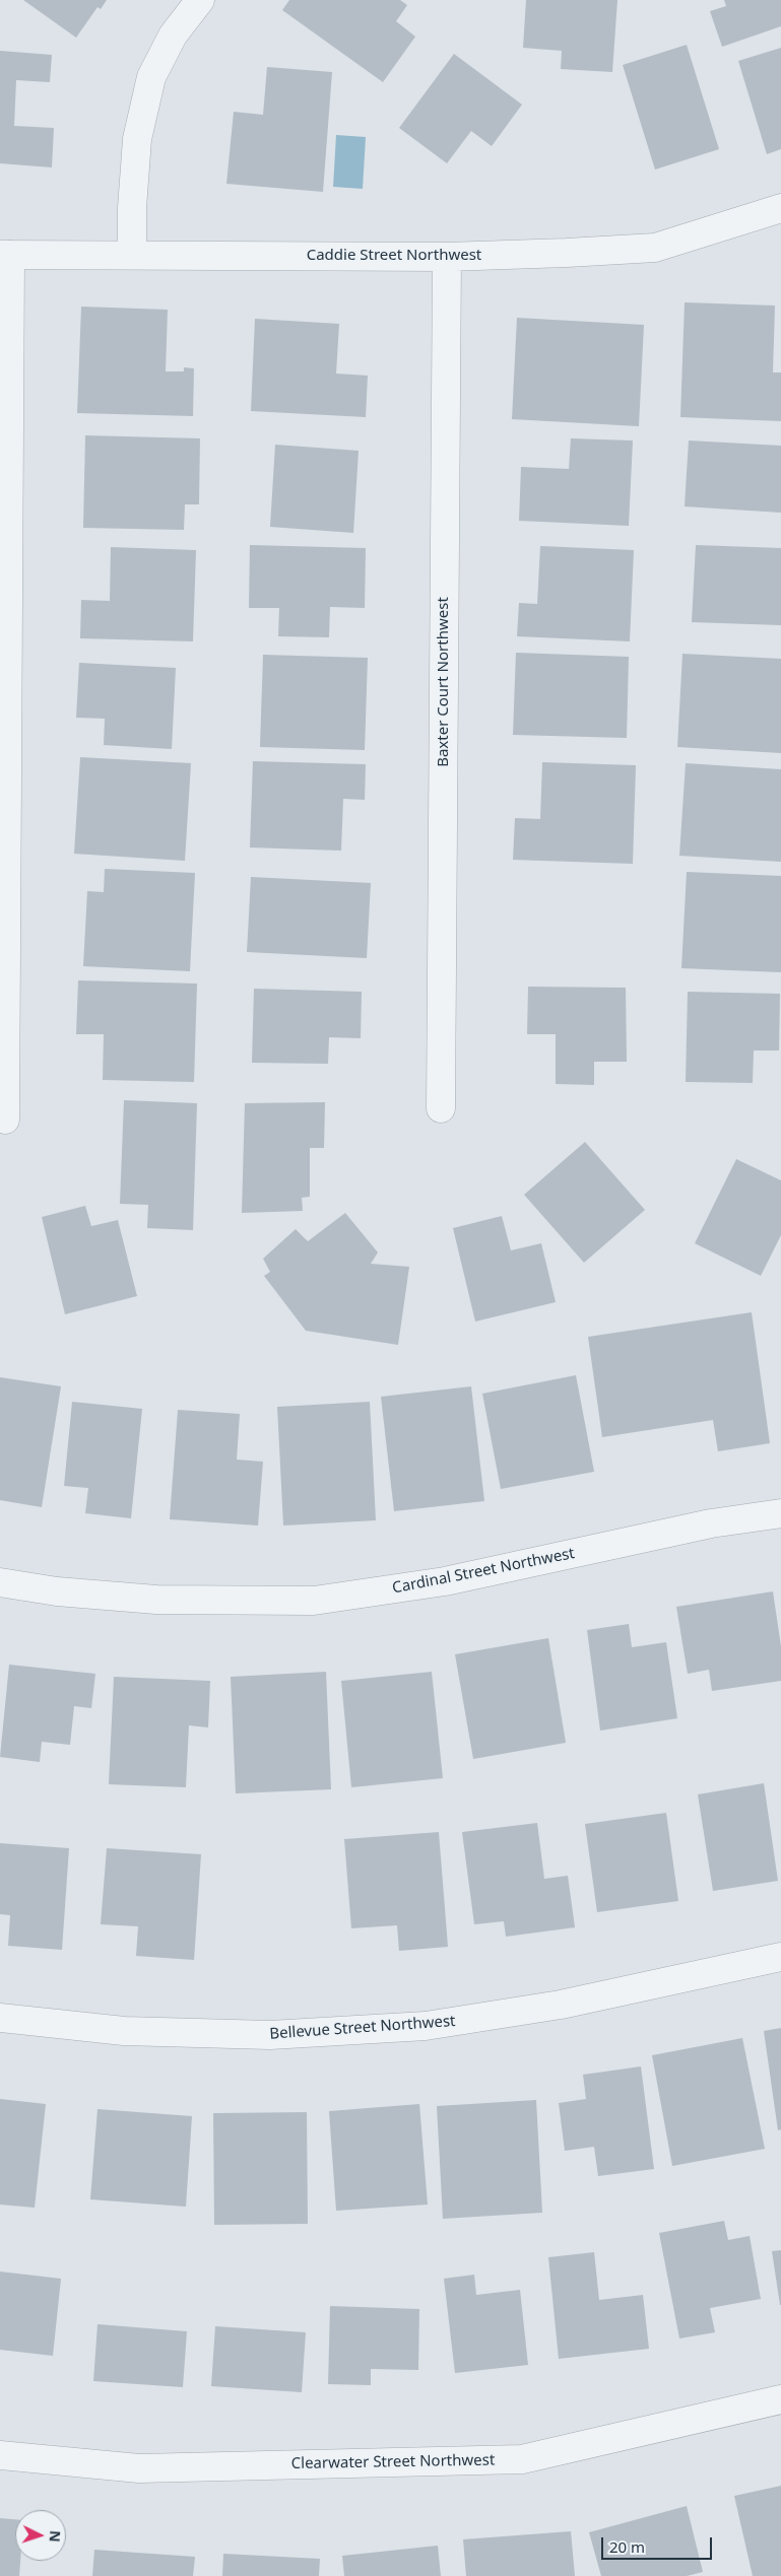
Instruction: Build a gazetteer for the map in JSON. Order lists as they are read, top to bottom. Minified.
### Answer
{"streets":{"street":["Caddie Street Northwest","Baxter Court Northwest","Cardinal Street Northwest","Bellevue Street Northwest","Clearwater Street Northwest"]},"crossings":[["Caddie Street Northwest","Baxter Court Northwest"]],"scale_bar":"20 m","north":"right"}
